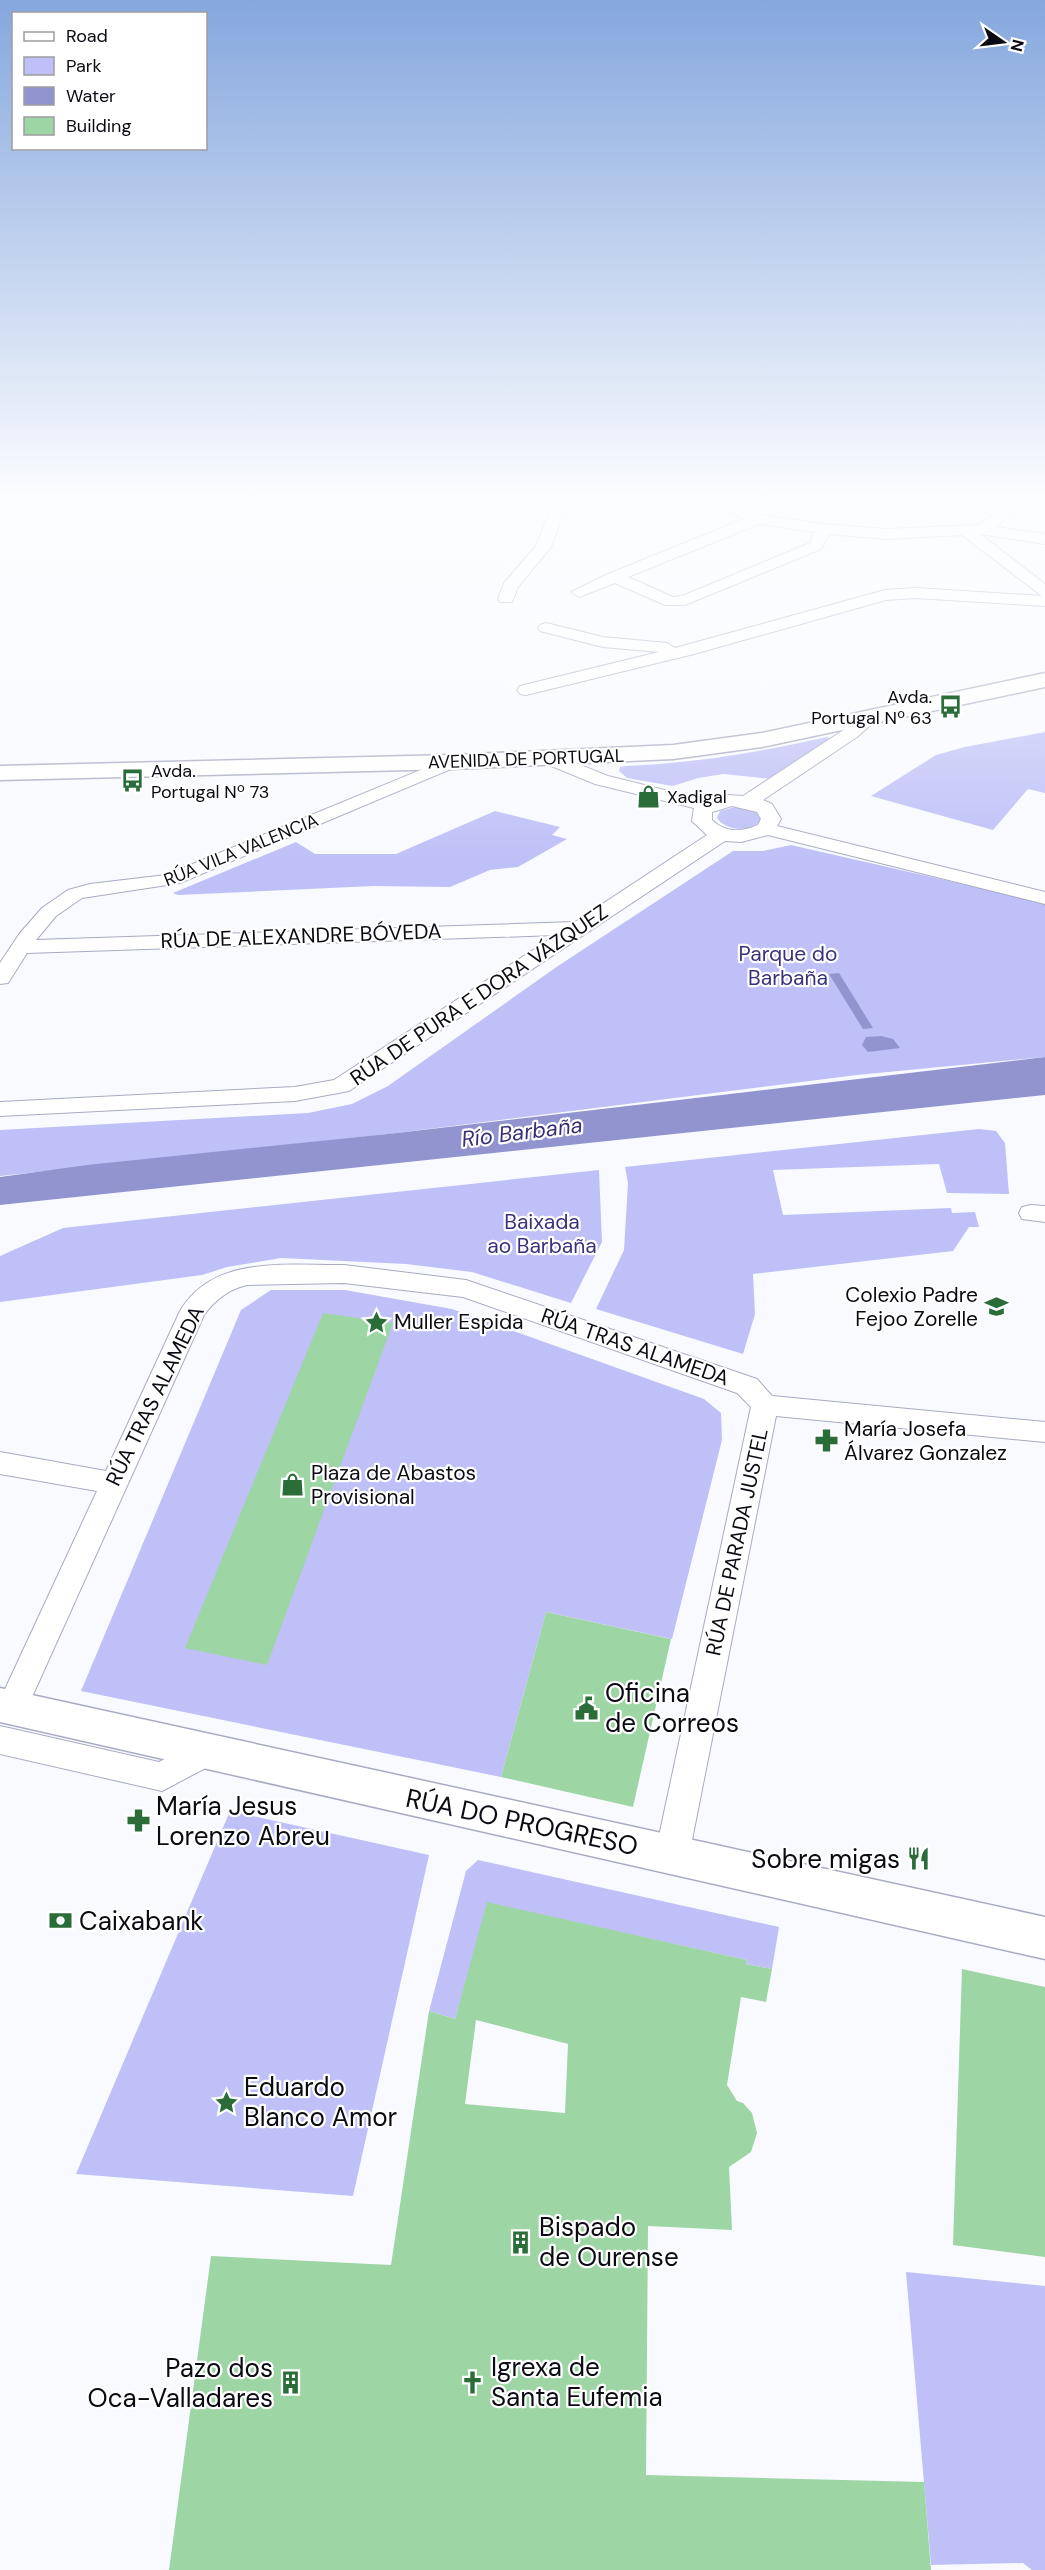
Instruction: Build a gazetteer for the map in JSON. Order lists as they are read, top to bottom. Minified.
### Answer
{"streets":{"street":["AVENIDA DE PORTUGAL","RÚA VILA VALENCIA","RÚA DE ALEXANDRE BÓVEDA","RÚA DE PURA E DORA VÁZQUEZ","RÚA TRAS ALAMEDA","RÚA DE PARADA JUSTEL","RÚA DO PROGRESO"]},"crossings":[["AVENIDA DE PORTUGAL","RÚA VILA VALENCIA"],["RÚA VILA VALENCIA","RÚA DE ALEXANDRE BÓVEDA"],["RÚA DE ALEXANDRE BÓVEDA","RÚA DE PURA E DORA VÁZQUEZ"],["RÚA TRAS ALAMEDA","RÚA DE PARADA JUSTEL"],["RÚA TRAS ALAMEDA","RÚA DO PROGRESO"],["RÚA DE PARADA JUSTEL","RÚA DO PROGRESO"]],"water":["Río Barbaña"],"parks":["Parque do Barbaña","Baixada ao Barbaña"],"places":{"bus stop":["Avda. Portugal Nº 63","Avda. Portugal Nº 73"],"shop":["Xadigal","Plaza de Abastos Provisional"],"school or university":["Colexio Padre Fejoo Zorelle"],"place":["Muller Espida","Eduardo Blanco Amor"],"pharmacy":["María Josefa Álvarez Gonzalez","María Jesus Lorenzo Abreu"],"public building":["Oficina de Correos"],"restaurant":["Sobre migas"],"bank":["Caixabank"],"building":["Bispado de Ourense","Pazo dos Oca-Valladares"],"church":["Igrexa de Santa Eufemia"]},"legend":["Road","Park","Water","Building"],"north":"right"}
